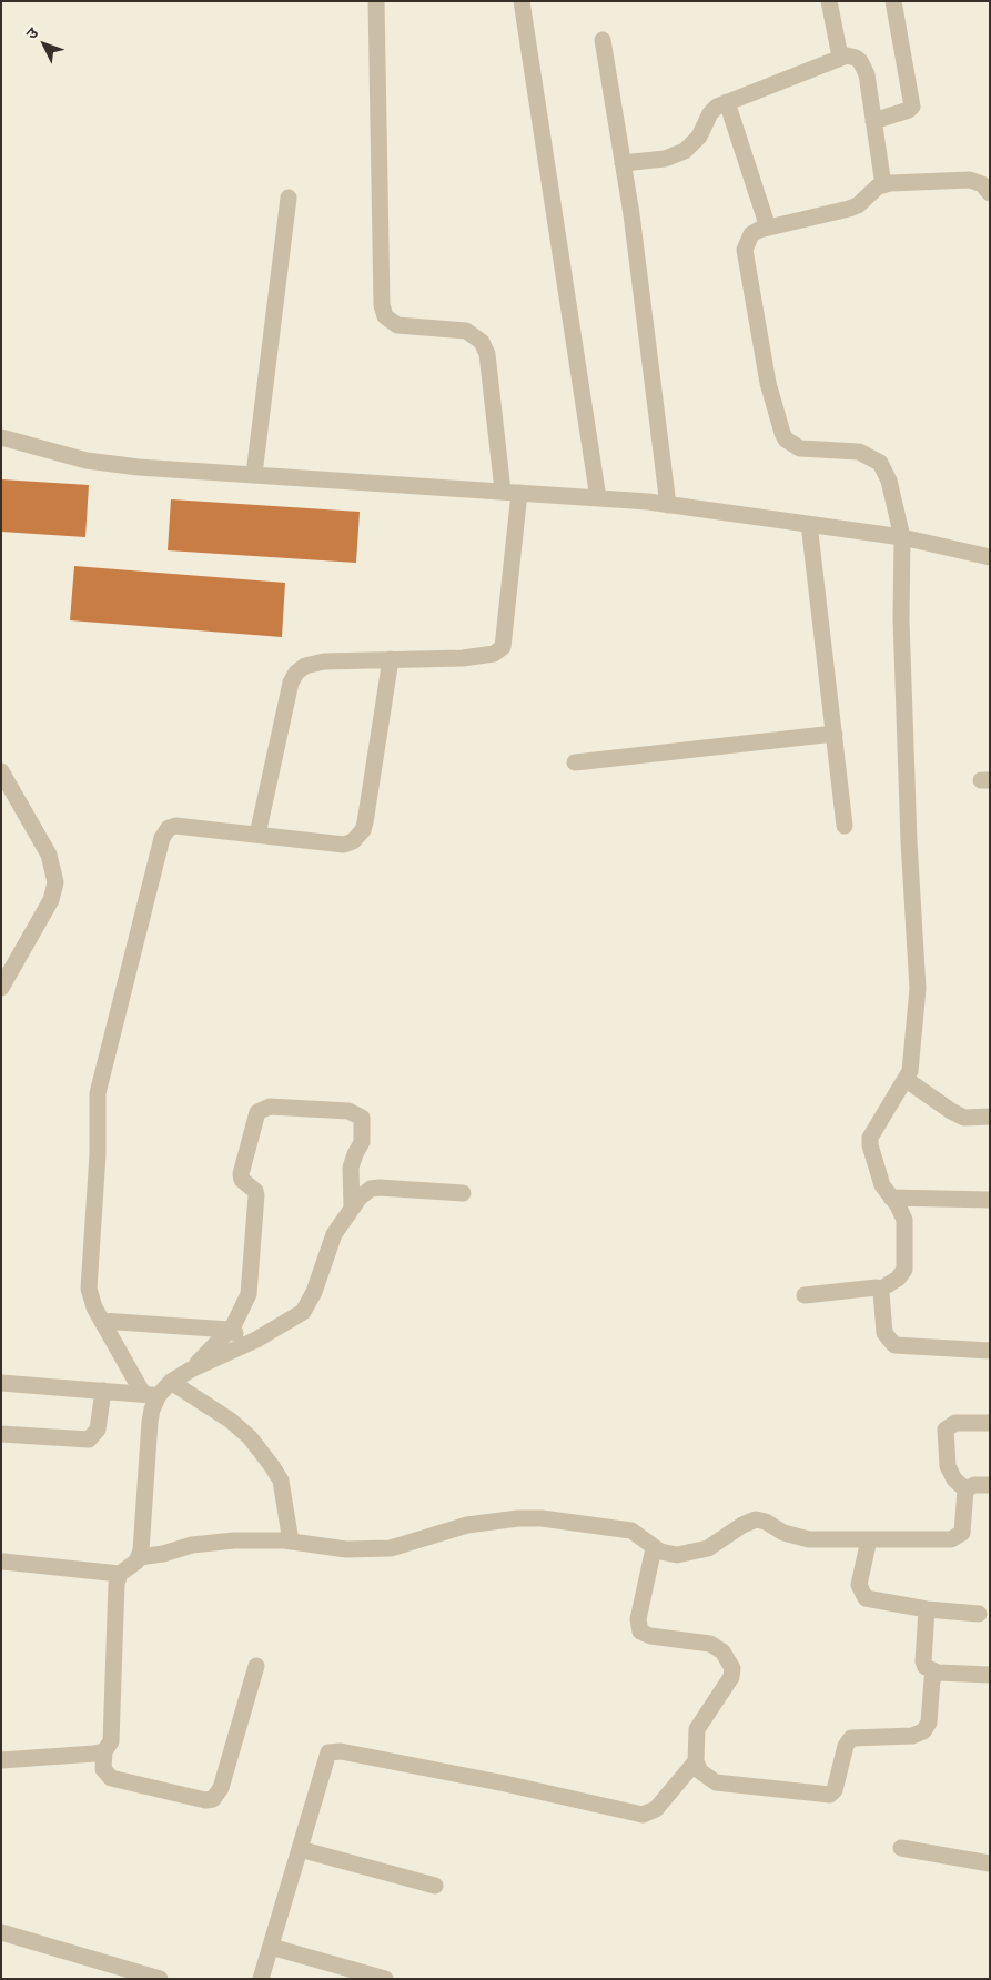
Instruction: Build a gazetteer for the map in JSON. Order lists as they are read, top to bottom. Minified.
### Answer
{"north":"top left"}
